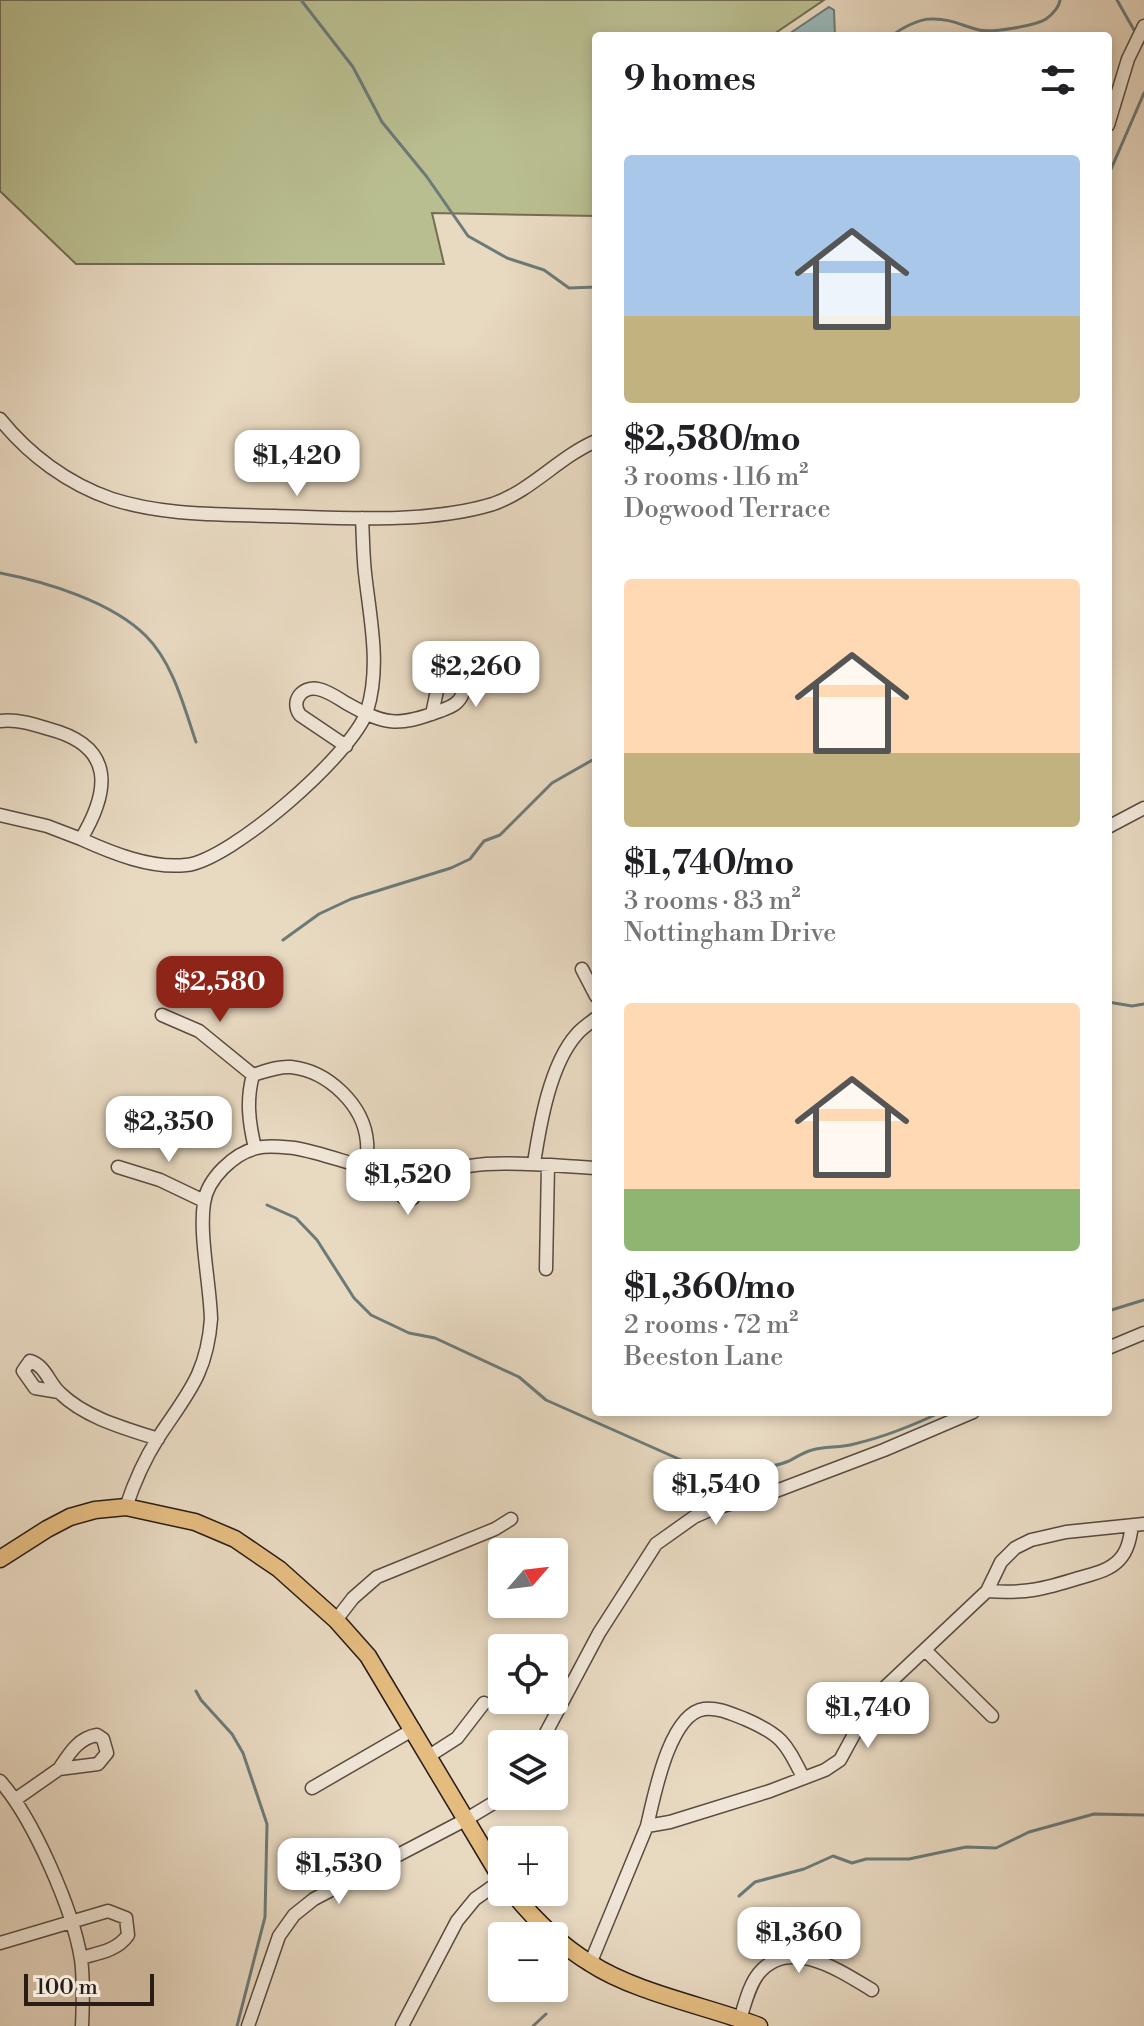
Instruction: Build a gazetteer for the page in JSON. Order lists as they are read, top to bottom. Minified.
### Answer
{"scale_bar":"100 m","north":"top right","page":{"heading":"9 homes","list":[{"name":"$2,580/mo","note":"3 rooms · 116 m² · Dogwood Terrace"},{"name":"$1,740/mo","note":"3 rooms · 83 m² · Nottingham Drive"},{"name":"$1,360/mo","note":"2 rooms · 72 m² · Beeston Lane"}],"price":["$1,420","$2,260","$2,580","$2,350","$1,520","$1,540","$1,740","$1,530","$1,360"],"map_buttons":["+","−"],"scale":"100 m"}}
